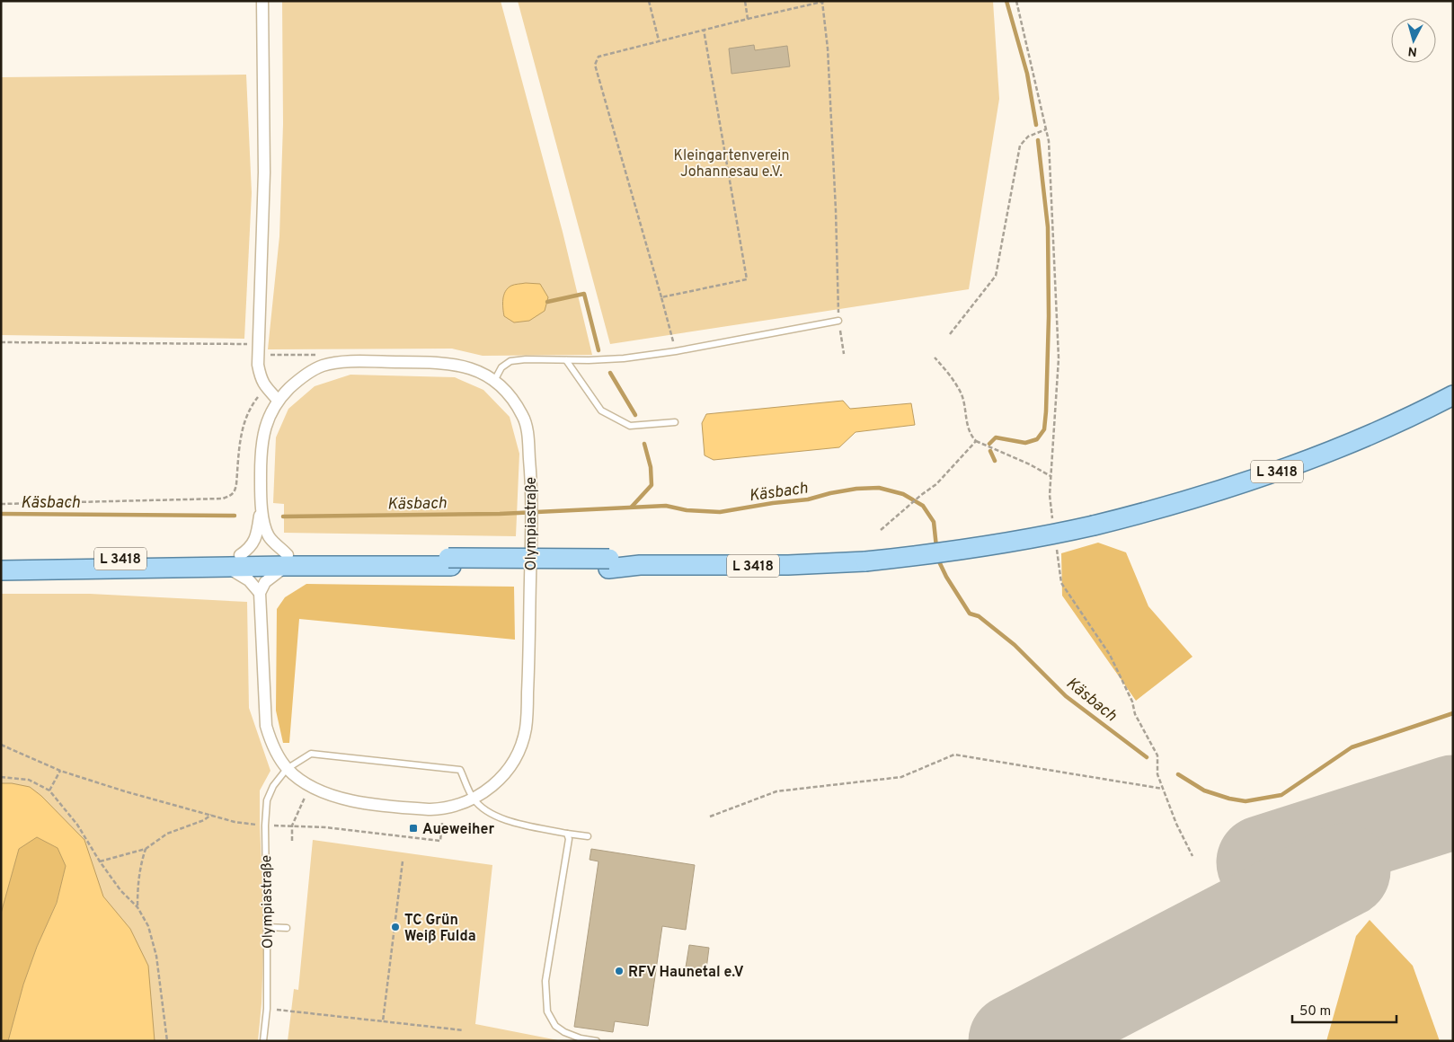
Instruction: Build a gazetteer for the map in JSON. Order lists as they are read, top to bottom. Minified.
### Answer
{"streets":{"main road":["L 3418"],"street":["Olympiastraße"]},"crossings":[["L 3418","Olympiastraße"]],"water":["Käsbach"],"parks":["Kleingartenverein Johannesau e.V."],"places":{"transit":["Aueweiher"],"other":["TC Grün Weiß Fulda","RFV Haunetal e.V"]},"scale_bar":"50 m","north":"bottom"}
